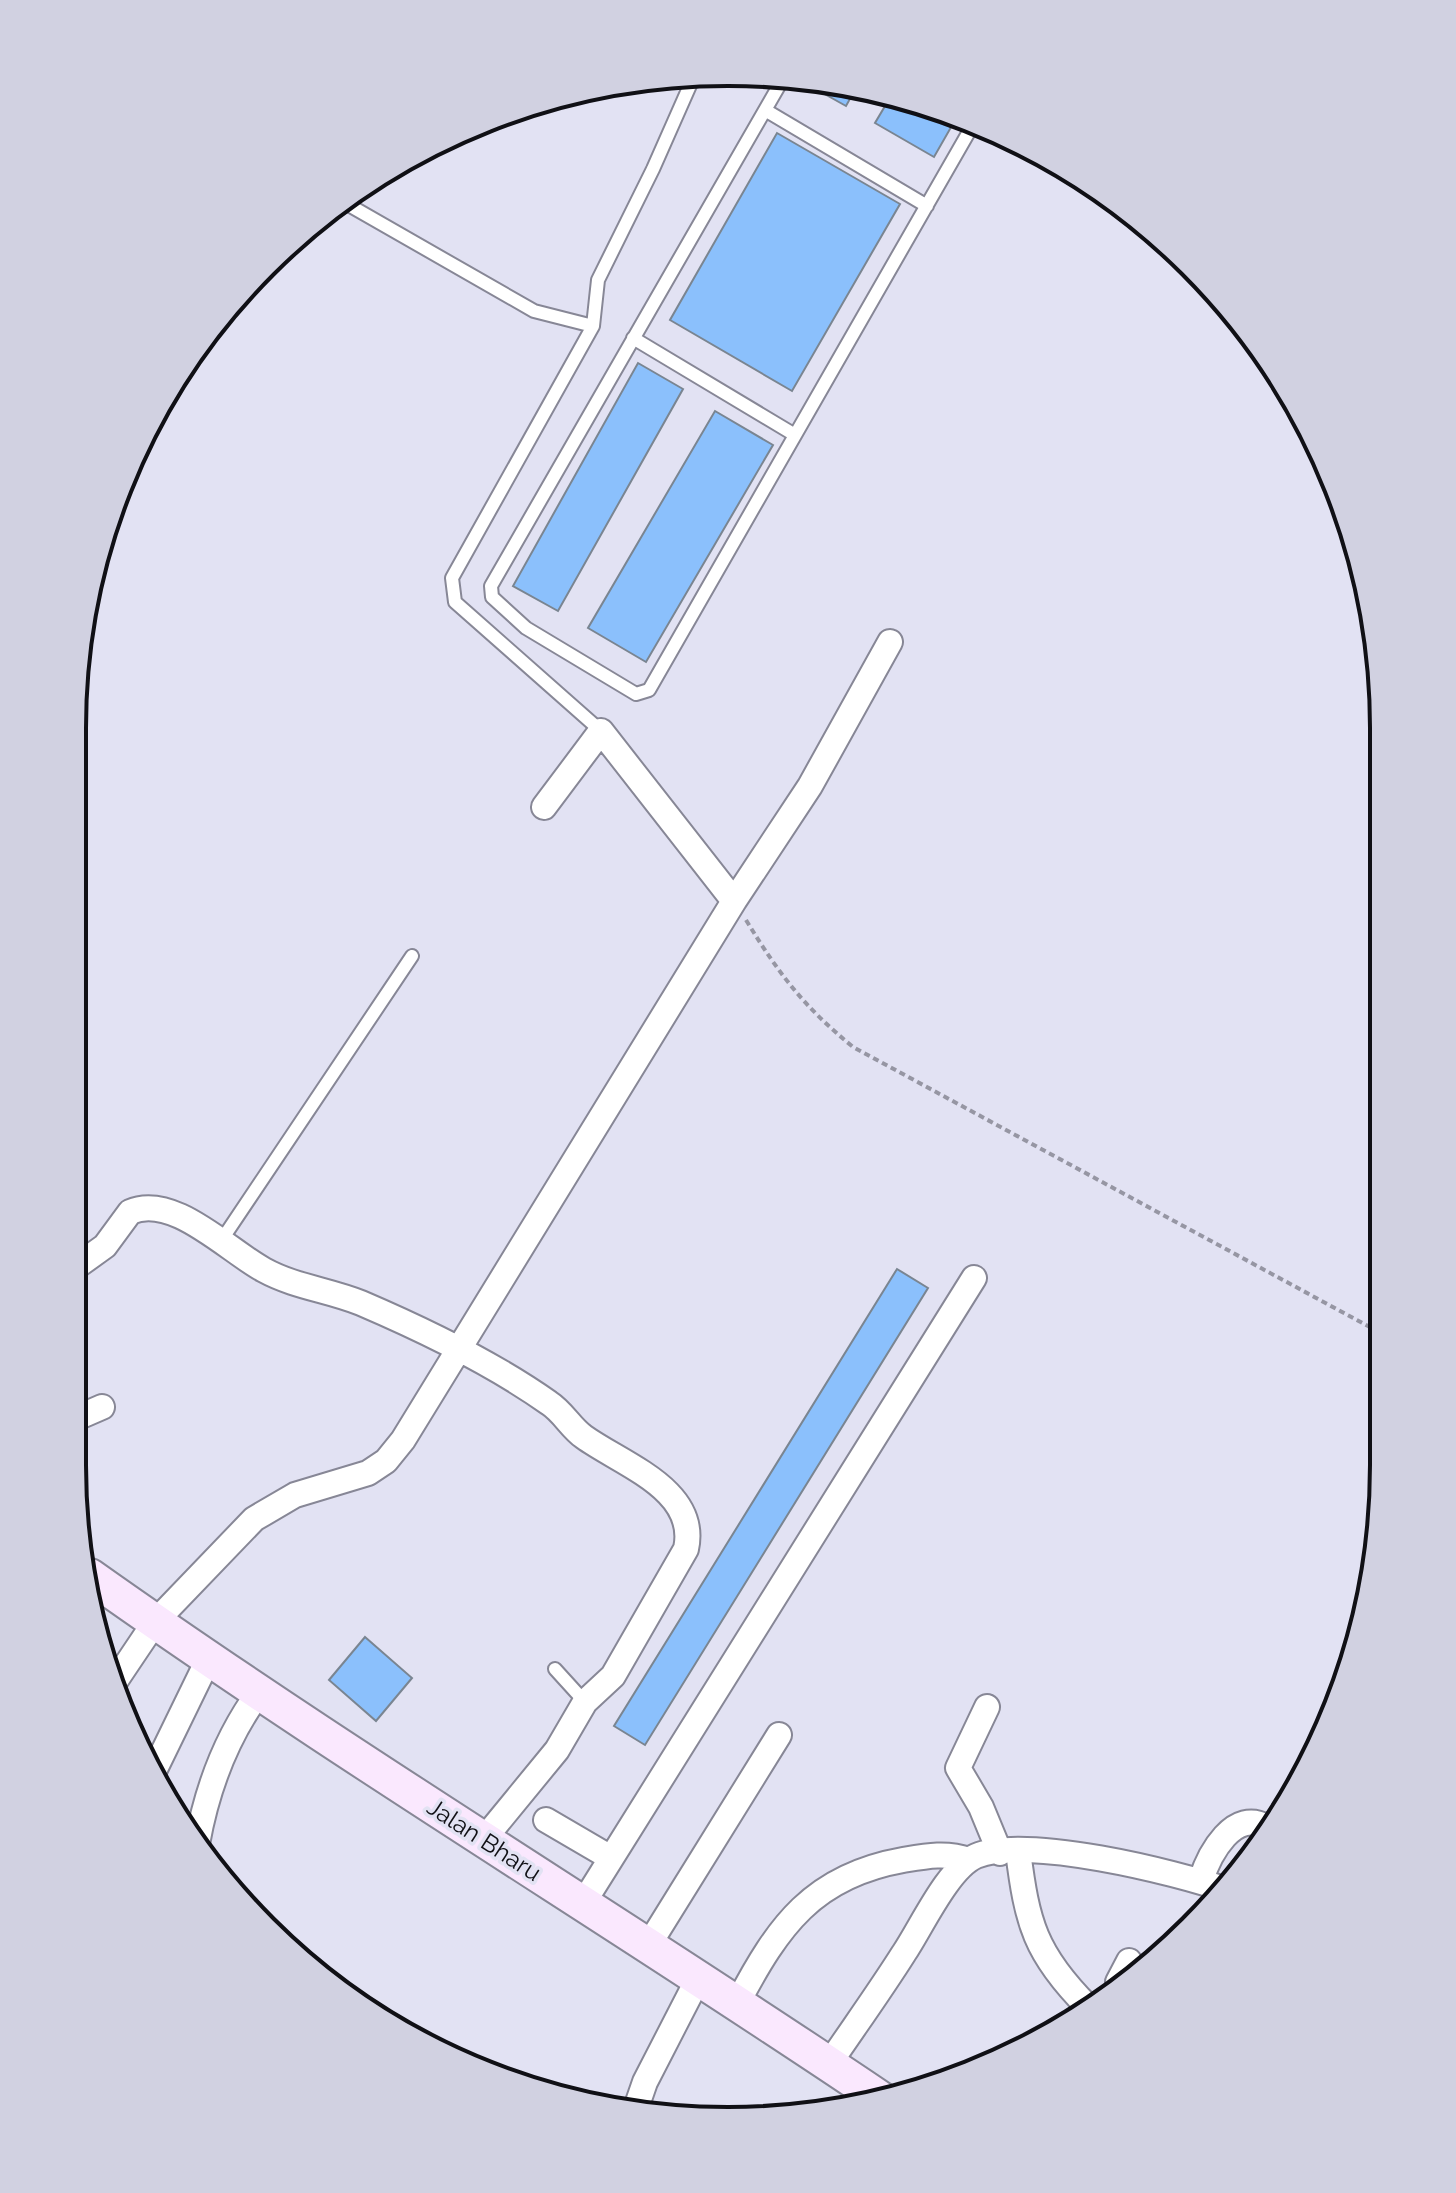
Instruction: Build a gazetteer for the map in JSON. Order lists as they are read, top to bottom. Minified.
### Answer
{"streets":{"main road":["Jalan Bharu"]}}
